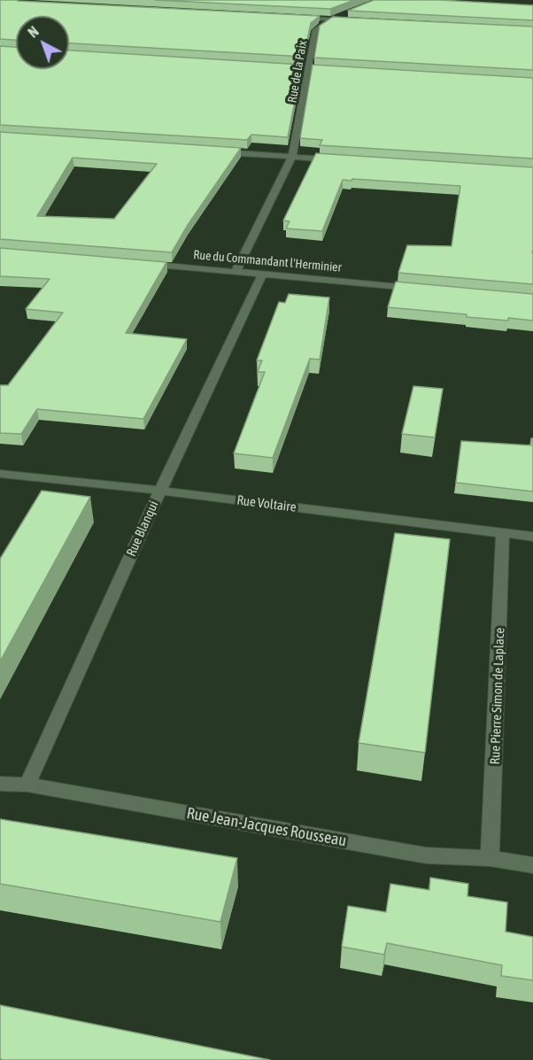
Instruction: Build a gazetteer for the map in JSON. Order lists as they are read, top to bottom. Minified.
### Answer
{"streets":{"street":["Rue de la Paix","Rue du Commandant l'Herminier","Rue Voltaire","Rue Blanqui","Rue Pierre Simon de Laplace","Rue Jean-Jacques Rousseau"]},"crossings":[["Rue du Commandant l'Herminier","Rue Blanqui"],["Rue Voltaire","Rue Blanqui"],["Rue Voltaire","Rue Pierre Simon de Laplace"],["Rue Blanqui","Rue Jean-Jacques Rousseau"],["Rue Pierre Simon de Laplace","Rue Jean-Jacques Rousseau"]],"north":"top left"}
